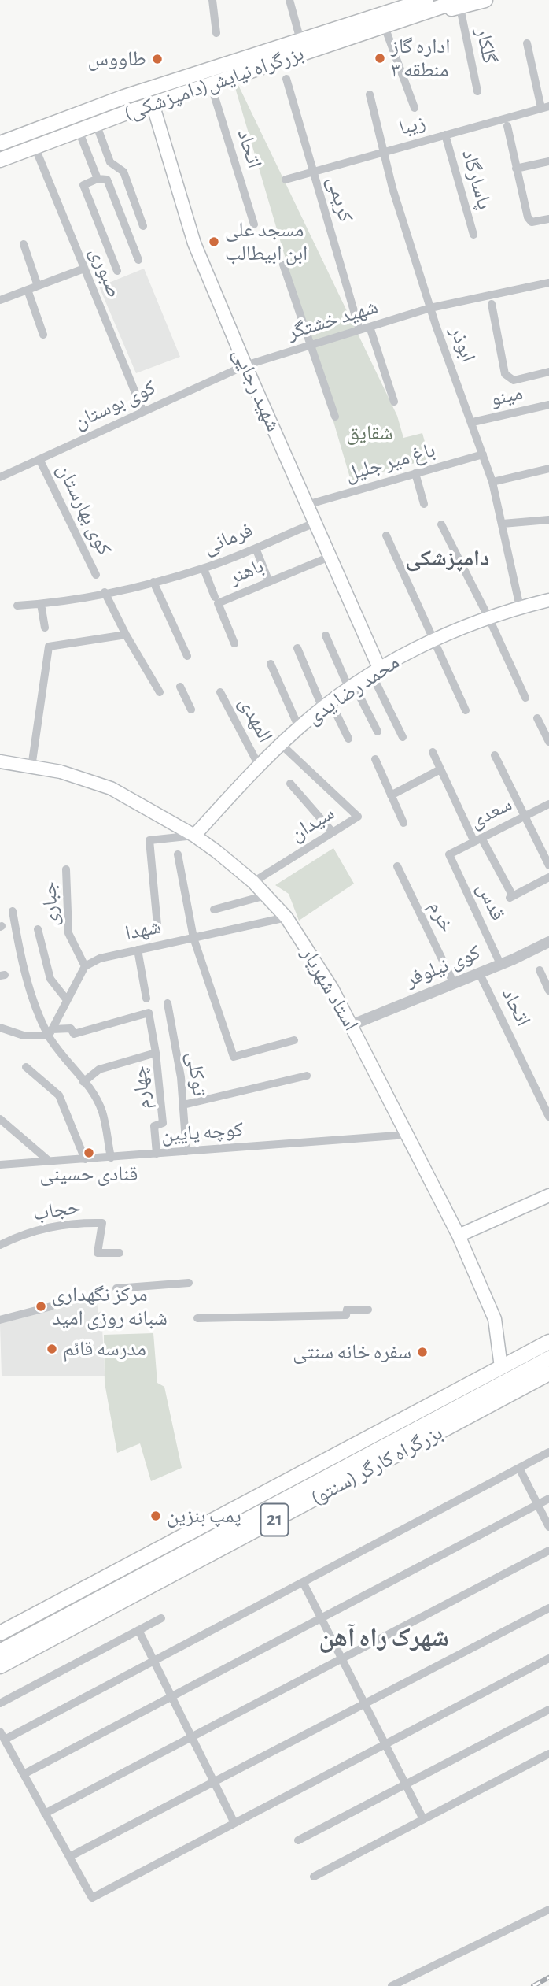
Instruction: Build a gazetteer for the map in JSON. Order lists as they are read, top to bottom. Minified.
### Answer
{"streets":{"highway":["بزرگراه نیایش(دامپزشکی)","بزرگراه کارگر (سنتو)","21"],"main road":["شهید رجایی","محمد رضا یدی","استاد شهریار"],"street":["گلکار","زیبا","اتحاد","پاسارگاد","کریمی","صبوری","شهید خشتگر","ابوذر","مینو","کوی بوستان","باغ میر جلیل","کوی بهارستان","فرمانی","باهنر","المهدی","سعدی","سیدان","قدس","جباری","خرم","شهدا","کوی نیلوفر","توکلی","چهارم","کوچه پایین","حجاب"]},"crossings":[["بزرگراه نیایش(دامپزشکی)","اتحاد"],["بزرگراه نیایش(دامپزشکی)","صبوری"],["بزرگراه نیایش(دامپزشکی)","شهید رجایی"],["زیبا","پاسارگاد"],["زیبا","کریمی"],["زیبا","ابوذر"],["اتحاد","کوی نیلوفر"],["کریمی","شهید خشتگر"],["صبوری","کوی بوستان"],["شهید خشتگر","ابوذر"],["شهید خشتگر","شهید رجایی"],["شهید خشتگر","کوی بوستان"],["ابوذر","مینو"],["ابوذر","باغ میر جلیل"],["ابوذر","محمد رضا یدی"],["شهید رجایی","کوی بوستان"],["شهید رجایی","باغ میر جلیل"],["شهید رجایی","فرمانی"],["شهید رجایی","باهنر"],["شهید رجایی","محمد رضا یدی"],["کوی بوستان","کوی بهارستان"],["محمد رضا یدی","المهدی"],["محمد رضا یدی","سیدان"],["محمد رضا یدی","استاد شهریار"],["سعدی","قدس"],["سیدان","استاد شهریار"],["قدس","کوی نیلوفر"],["جباری","شهدا"],["خرم","کوی نیلوفر"],["شهدا","استاد شهریار"],["کوی نیلوفر","استاد شهریار"],["استاد شهریار","کوچه پایین"],["توکلی","کوچه پایین"],["چهارم","کوچه پایین"]],"districts":["دامپزشکی","شهرک راه آهن"],"parks":["شقایق"],"places":["اداره گاز منطقه ۳","طاووس","مسجد علی ابن ابیطالب","قنادی حسینی","مرکز نگهداری شبانه روزی امید","مدرسه قائم","سفره خانه سنتی","پمپ بنزین"]}
